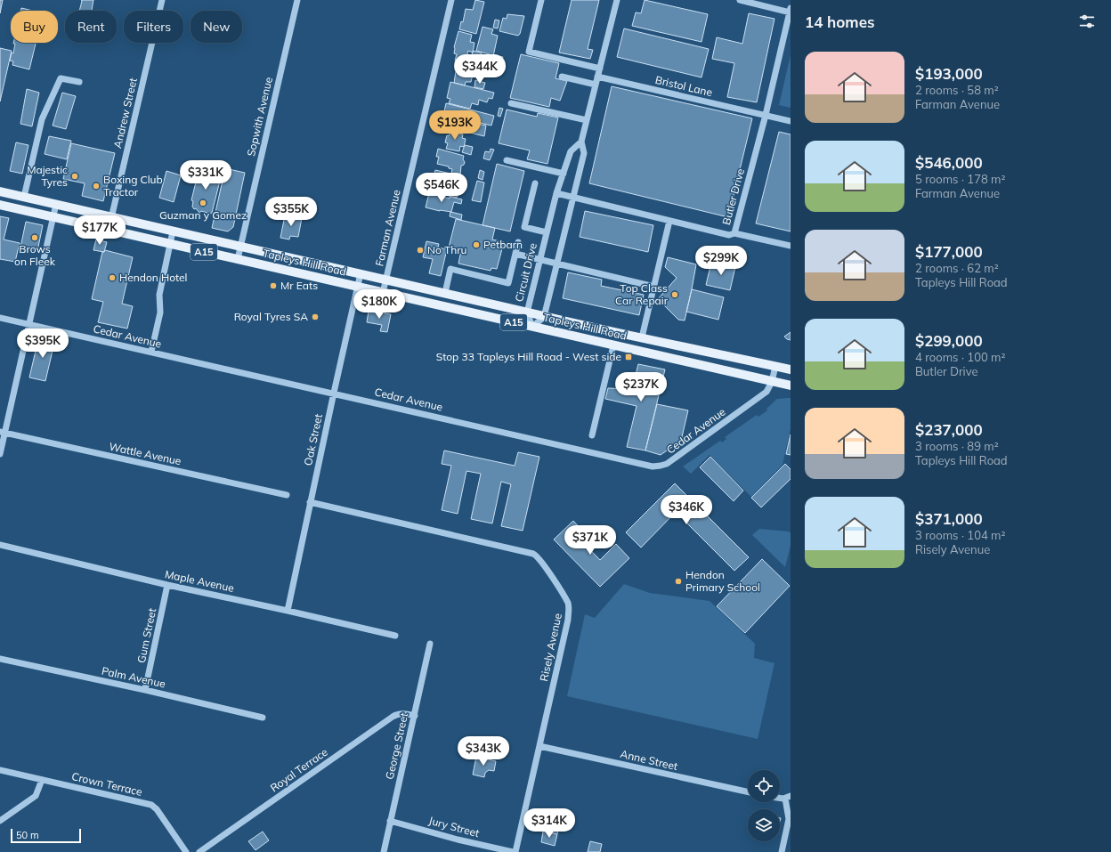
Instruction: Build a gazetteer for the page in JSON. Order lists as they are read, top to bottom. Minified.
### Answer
{"streets":{"main road":["A15","Tapleys Hill Road"],"street":["Bristol Lane","Andrew Street","Sopwith Avenue","Butler Drive","Farman Avenue","Circuit Drive","Cedar Avenue","Oak Street","Wattle Avenue","Maple Avenue","Gum Street","Risely Avenue","Palm Avenue","George Street","Anne Street","Royal Terrace","Crown Terrace","Jury Street"]},"crossings":[["Bristol Lane","Butler Drive"],["Bristol Lane","Circuit Drive"],["Andrew Street","Tapleys Hill Road"],["Sopwith Avenue","Tapleys Hill Road"],["Butler Drive","Circuit Drive"],["Farman Avenue","Tapleys Hill Road"],["Tapleys Hill Road","Circuit Drive"],["Tapleys Hill Road","Cedar Avenue"],["Tapleys Hill Road","Oak Street"],["Cedar Avenue","Oak Street"],["Oak Street","Maple Avenue"],["Oak Street","Risely Avenue"],["Maple Avenue","Gum Street"],["Gum Street","Palm Avenue"],["Risely Avenue","Anne Street"],["Risely Avenue","Jury Street"],["George Street","Royal Terrace"],["George Street","Jury Street"]],"places":{"other":["Majestic Tyres","Boxing Club Tractor","Guzman y Gomez","Brows on Fleek","Petbarn","No Thru","Hendon Hotel","Mr Eats","Top Class Car Repair","Royal Tyres SA","Hendon Primary School"],"transit":["Stop 33 Tapleys Hill Road - West side"]},"scale_bar":"50 m","page":{"heading":"14 homes","chip":["Buy","Rent","Filters","New"],"list":[{"name":"$193,000","note":"2 rooms · 58 m² · Farman Avenue"},{"name":"$546,000","note":"5 rooms · 178 m² · Farman Avenue"},{"name":"$177,000","note":"2 rooms · 62 m² · Tapleys Hill Road"},{"name":"$299,000","note":"4 rooms · 100 m² · Butler Drive"},{"name":"$237,000","note":"3 rooms · 89 m² · Tapleys Hill Road"},{"name":"$371,000","note":"3 rooms · 104 m² · Risely Avenue"}],"price":["$344K","$193K","$331K","$546K","$355K","$177K","$299K","$180K","$395K","$237K","$346K","$371K","$343K","$314K"],"scale":"50 m"}}
